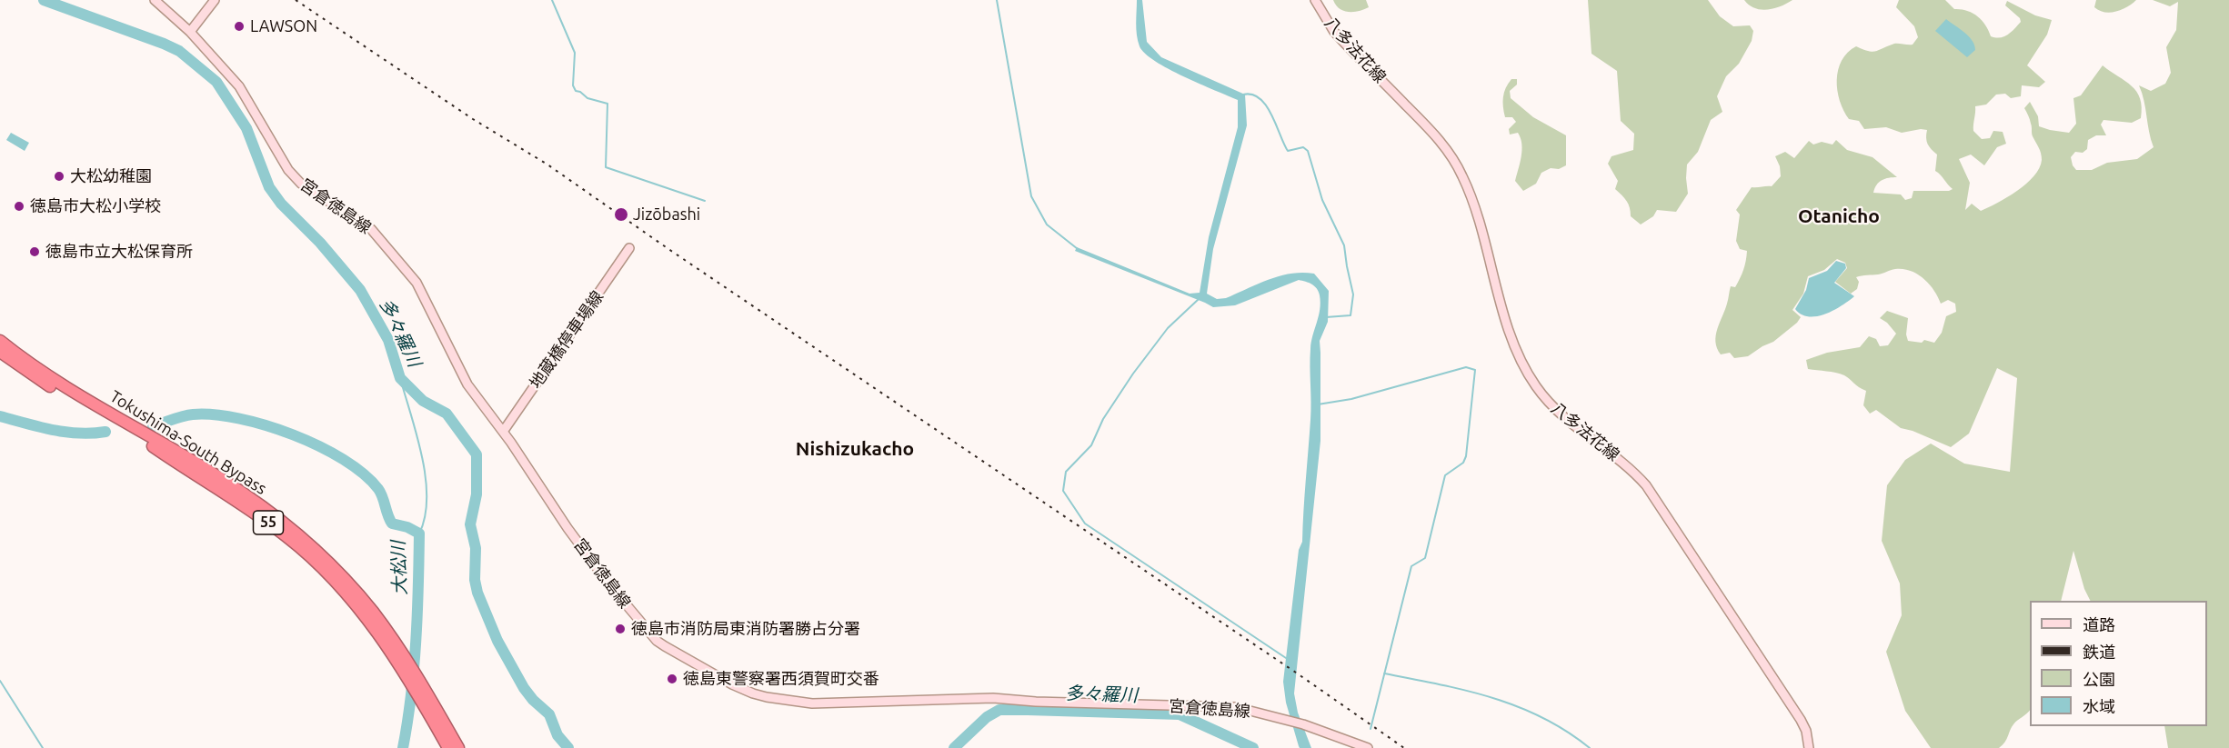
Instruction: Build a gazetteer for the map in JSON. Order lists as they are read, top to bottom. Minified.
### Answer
{"streets":{"highway":["Tokushima-South Bypass","55"],"main road":["八多法花線","宮倉徳島線","地蔵橋停車場線"]},"crossings":[["宮倉徳島線","地蔵橋停車場線"]],"districts":["Otanicho","Nishizukacho"],"water":["多々羅川","大松川"],"places":["LAWSON","大松幼稚園","徳島市大松小学校","Jizōbashi","徳島市立大松保育所","徳島市消防局東消防署勝占分署","徳島東警察署西須賀町交番"],"legend":["道路","鉄道","公園","水域"]}
